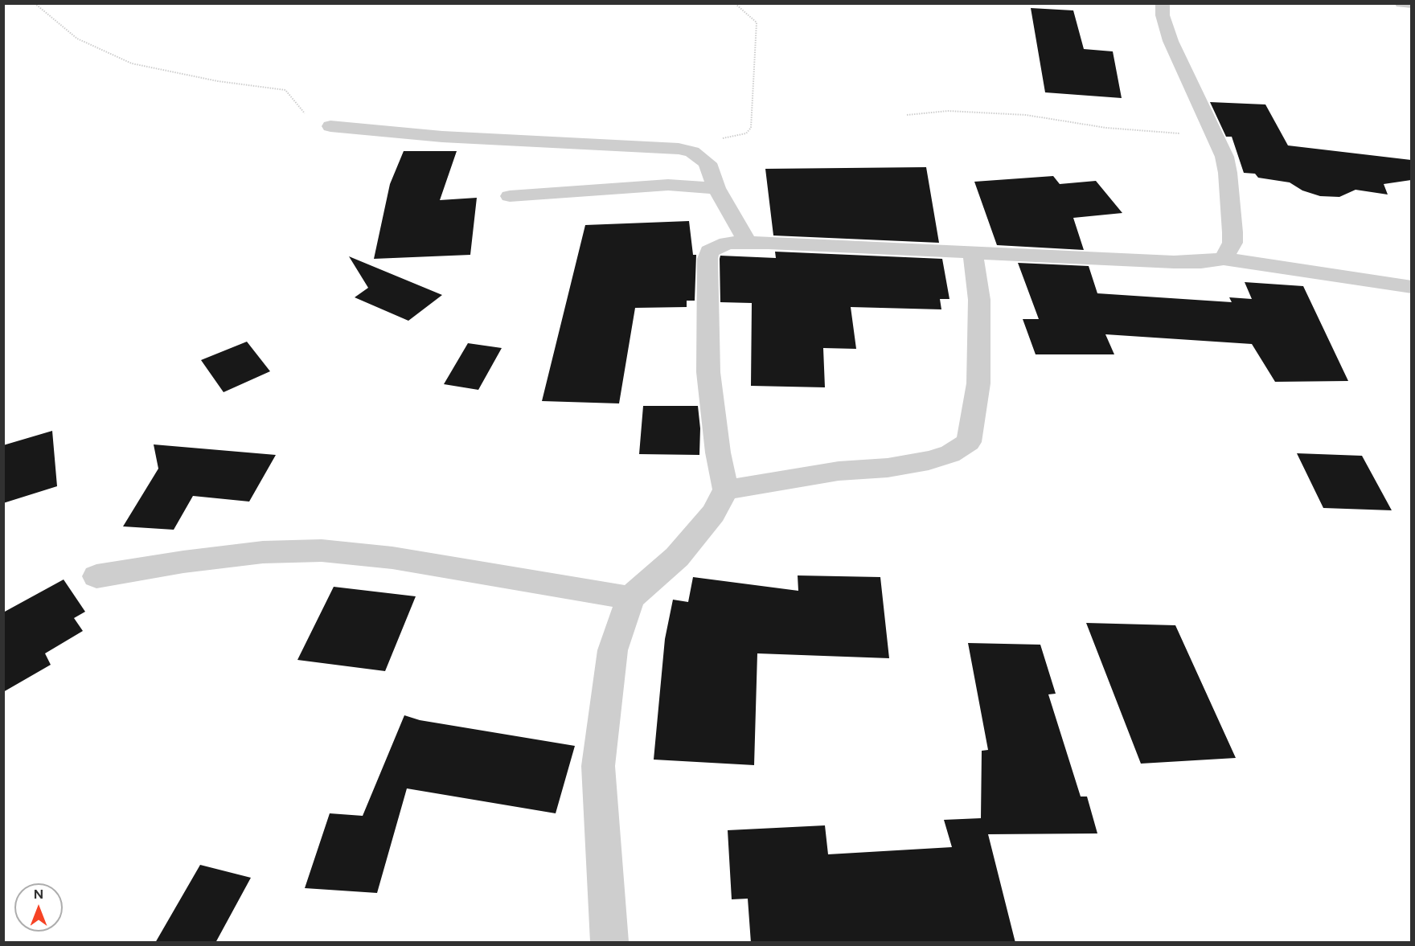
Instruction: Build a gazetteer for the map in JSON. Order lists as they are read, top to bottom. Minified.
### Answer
{"north":"top"}
